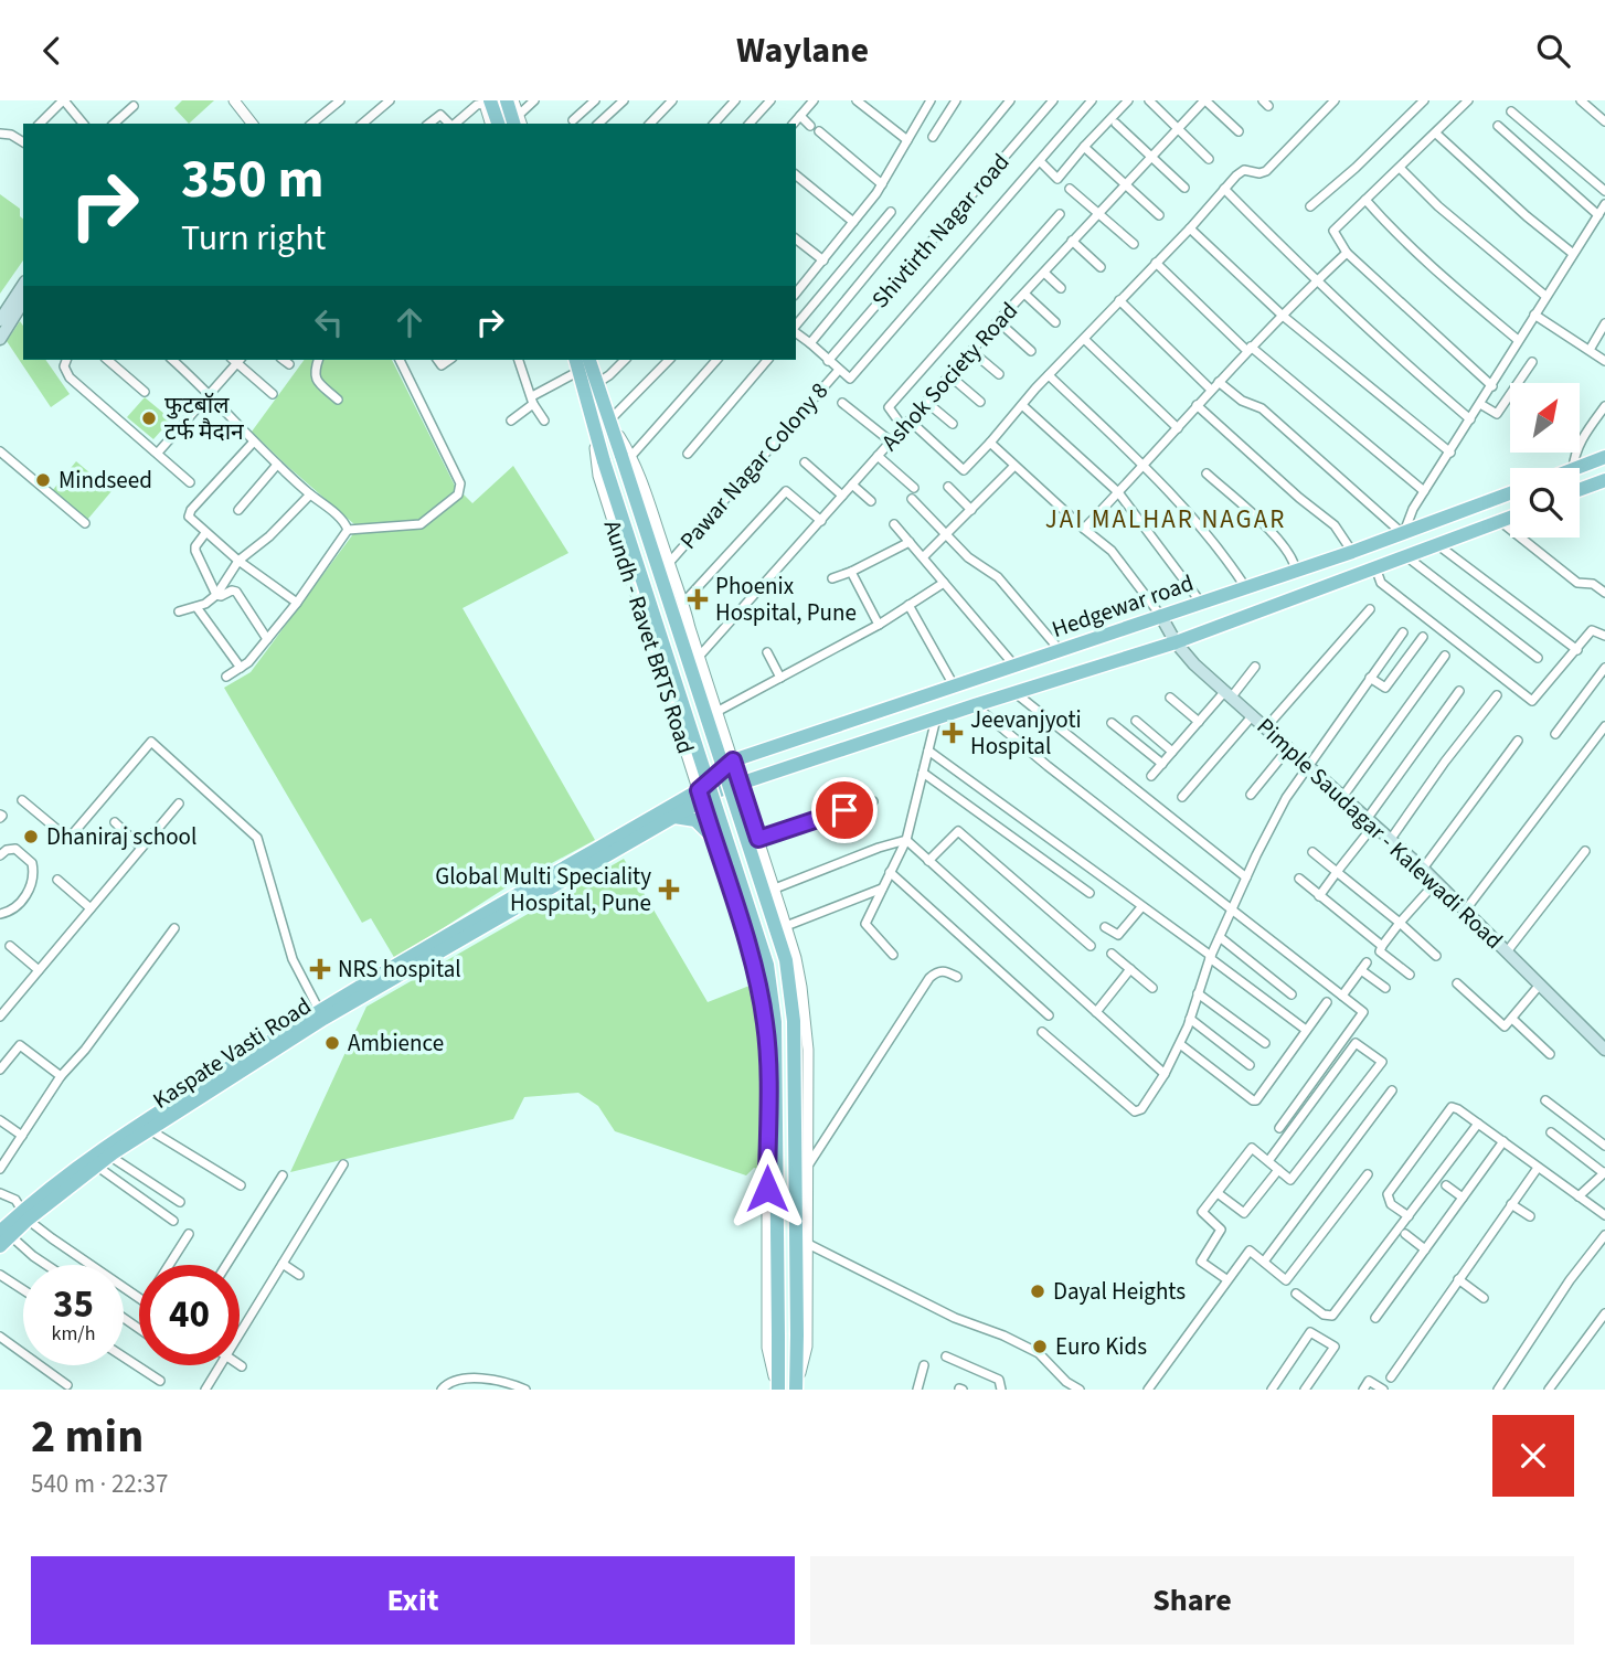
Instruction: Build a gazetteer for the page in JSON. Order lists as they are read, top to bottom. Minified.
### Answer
{"streets":{"main road":["Hedgewar road","Pimple Saudagar - Kalewadi Road","Kaspate Vasti Road"],"street":["Shivtirth Nagar road","Ashok Society Road","Pawar Nagar Colony 8","Aundh - Ravet BRTS Road"]},"crossings":[["Ashok Society Road","Aundh - Ravet BRTS Road"],["Pawar Nagar Colony 8","Aundh - Ravet BRTS Road"],["Hedgewar road","Aundh - Ravet BRTS Road"],["Hedgewar road","Pimple Saudagar - Kalewadi Road"],["Hedgewar road","Kaspate Vasti Road"],["Aundh - Ravet BRTS Road","Kaspate Vasti Road"]],"districts":["JAI MALHAR NAGAR"],"places":{"other":["फुटबॉल टर्फ मैदान","Mindseed","Dhaniraj school","Ambience","Dayal Heights","Euro Kids"],"health":["Phoenix Hospital, Pune","Jeevanjyoti Hospital","Global Multi Speciality Hospital, Pune","NRS hospital"]},"north":"top right","page":{"header":"Waylane","turn":["350 m","Turn right"],"speed":"35 km/h","limit":"40","heading":["2 min","540 m · 22:37"],"buttons":["Exit","Share"]}}
